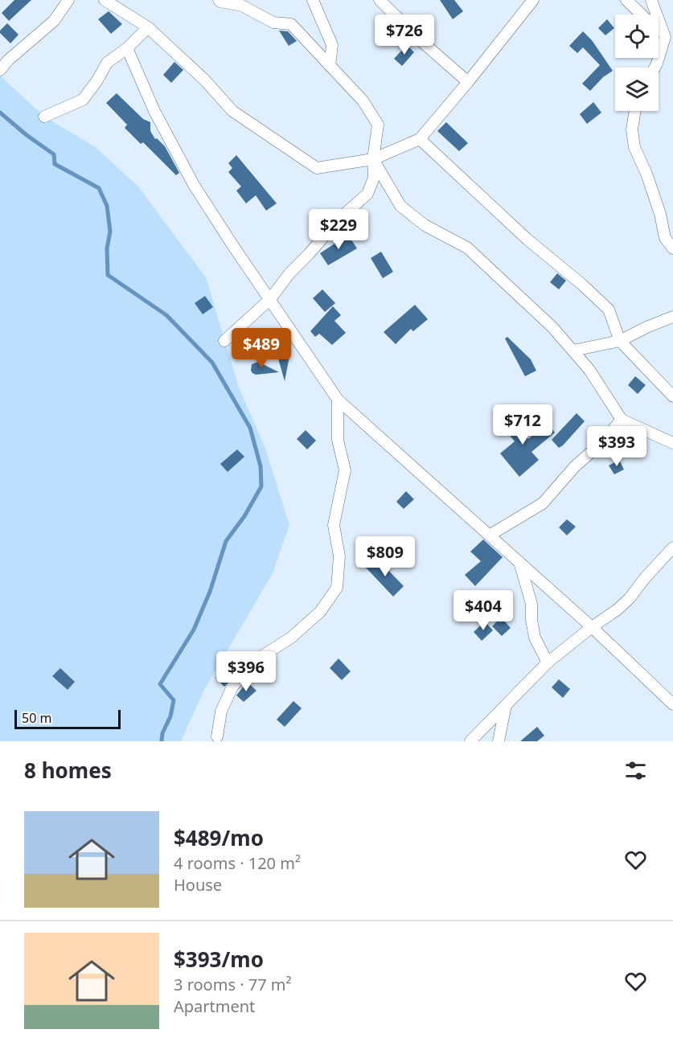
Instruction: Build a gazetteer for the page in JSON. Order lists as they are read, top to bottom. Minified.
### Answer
{"scale_bar":"50 m","page":{"price":["$726","$229","$489","$712","$393","$809","$404","$396"],"scale":"50 m","heading":"8 homes","list":[{"name":"$489/mo","note":"4 rooms · 120 m² · House"},{"name":"$393/mo","note":"3 rooms · 77 m² · Apartment"}]}}
